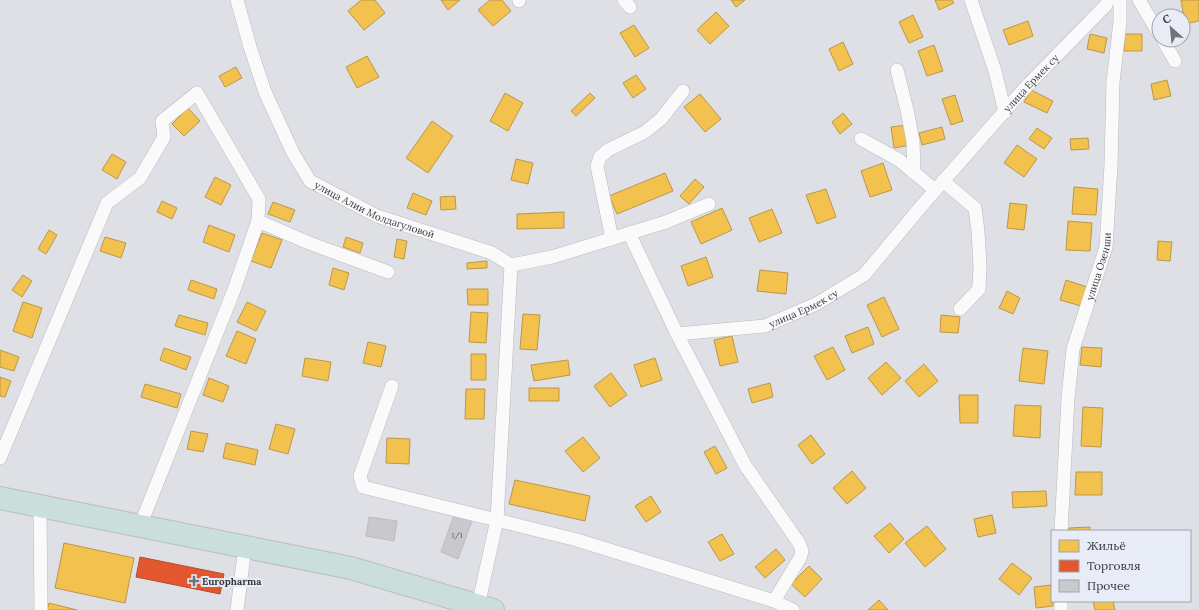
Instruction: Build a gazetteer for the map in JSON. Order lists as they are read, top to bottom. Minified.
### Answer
{"streets":{"street":["улица Ермек су","улица Алии Молдагуловой","улица Озенши"]},"places":{"health":["Europharma"]},"house_numbers":["1/1"],"legend":["Жильё","Торговля","Прочее"],"north":"top left"}
